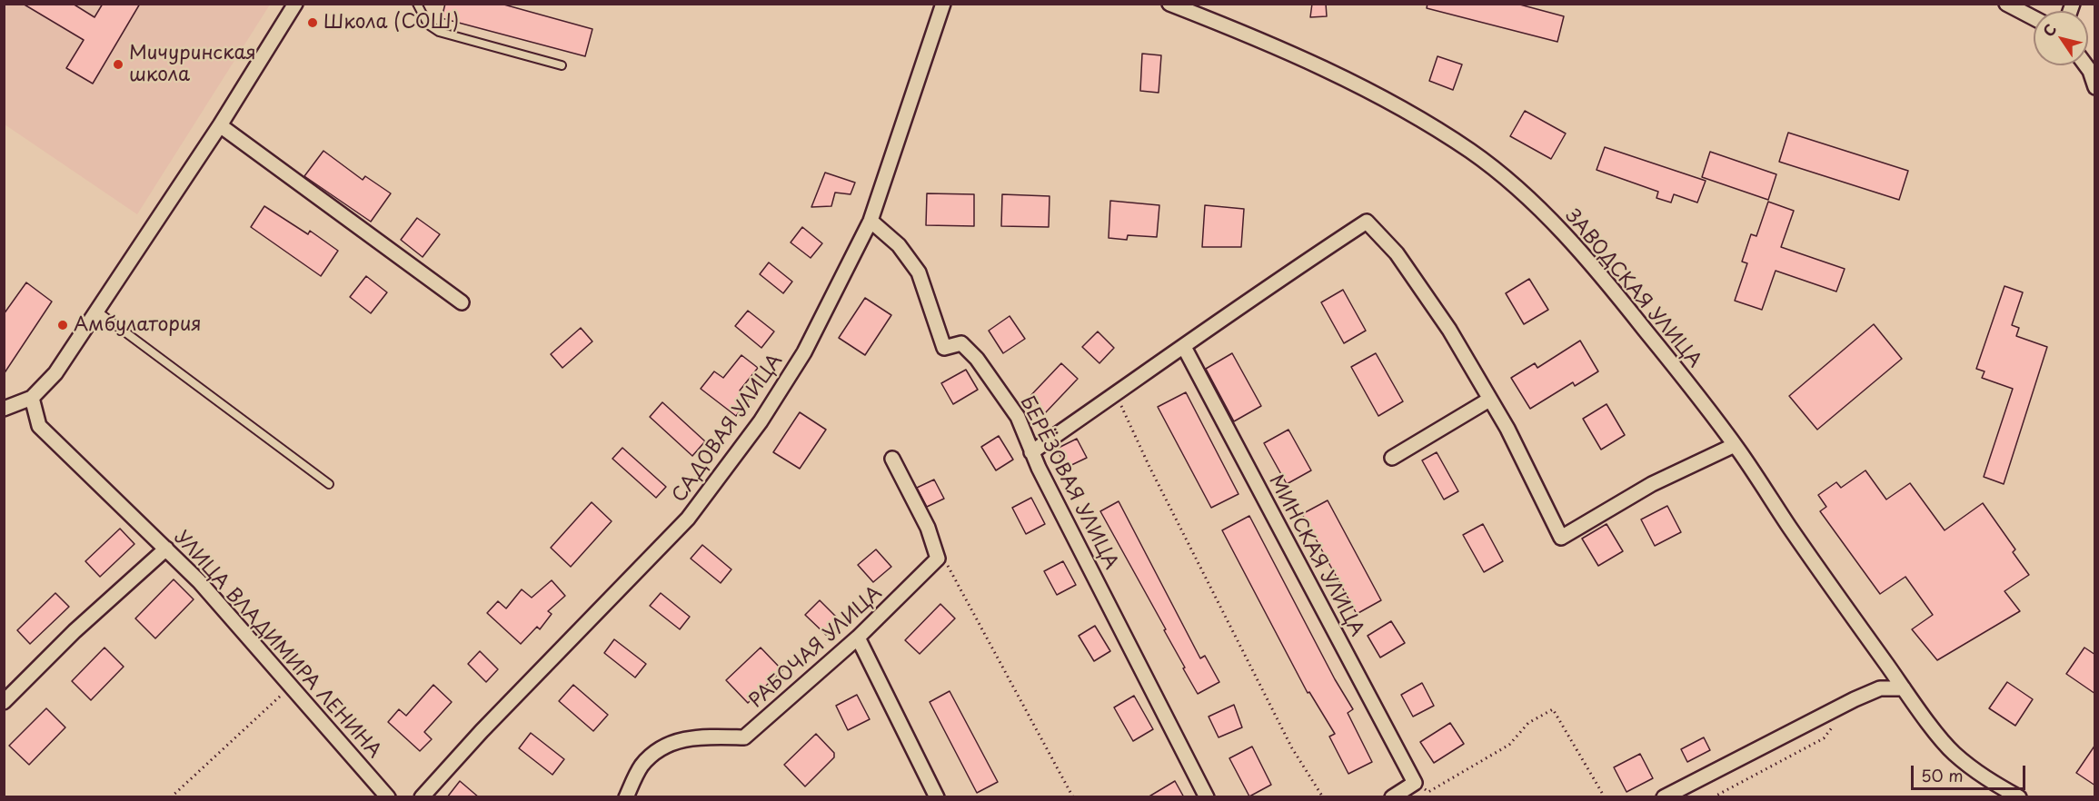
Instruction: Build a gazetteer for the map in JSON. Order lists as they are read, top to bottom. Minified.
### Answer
{"streets":{"street":["ЗАВОДСКАЯ УЛИЦА","САДОВАЯ УЛИЦА","БЕРЁЗОВАЯ УЛИЦА","МИНСКАЯ УЛИЦА","УЛИЦА ВЛАДИМИРА ЛЕНИНА","РАБОЧАЯ УЛИЦА"]},"crossings":[["САДОВАЯ УЛИЦА","БЕРЁЗОВАЯ УЛИЦА"]],"places":["Школа (СОШ)","Мичуринская школа","Амбулатория"],"scale_bar":"50 m","north":"top left"}
